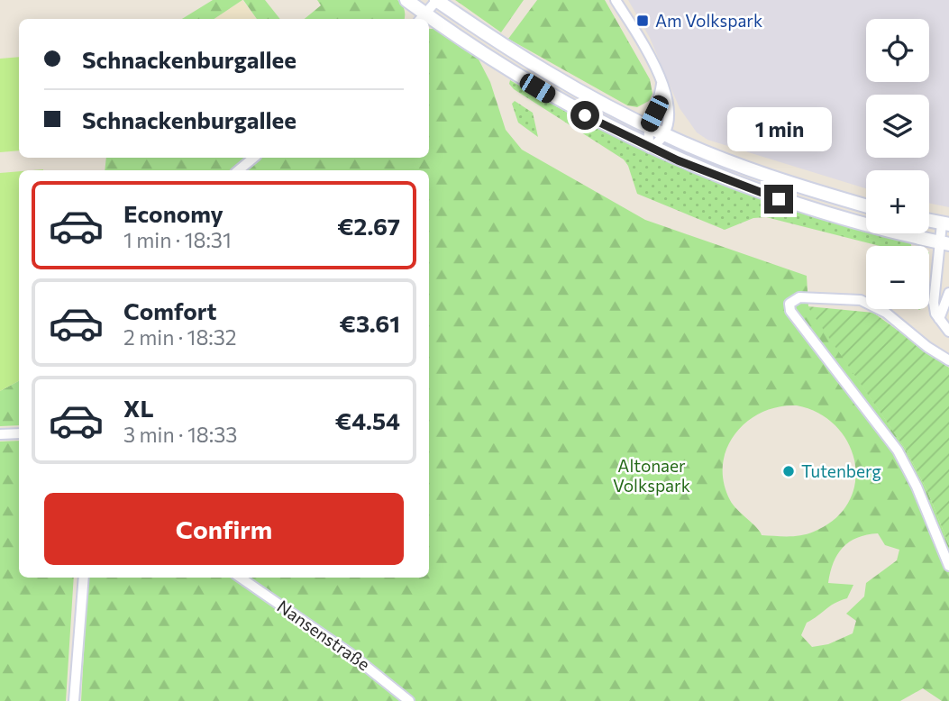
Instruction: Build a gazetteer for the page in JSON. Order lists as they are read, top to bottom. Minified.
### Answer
{"streets":{"street":["Nansenstraße"]},"parks":["Altonaer Volkspark"],"places":{"transit":["Am Volkspark"],"other":["Tutenberg"]},"page":{"map_buttons":["+","−"],"banner":["Schnackenburgallee","Schnackenburgallee"],"bubble":"1 min","list":[{"name":"Economy","note":"1 min · 18:31","value":"€2.67"},{"name":"Comfort","note":"2 min · 18:32","value":"€3.61"},{"name":"XL","note":"3 min · 18:33","value":"€4.54"}],"buttons":"Confirm"}}
